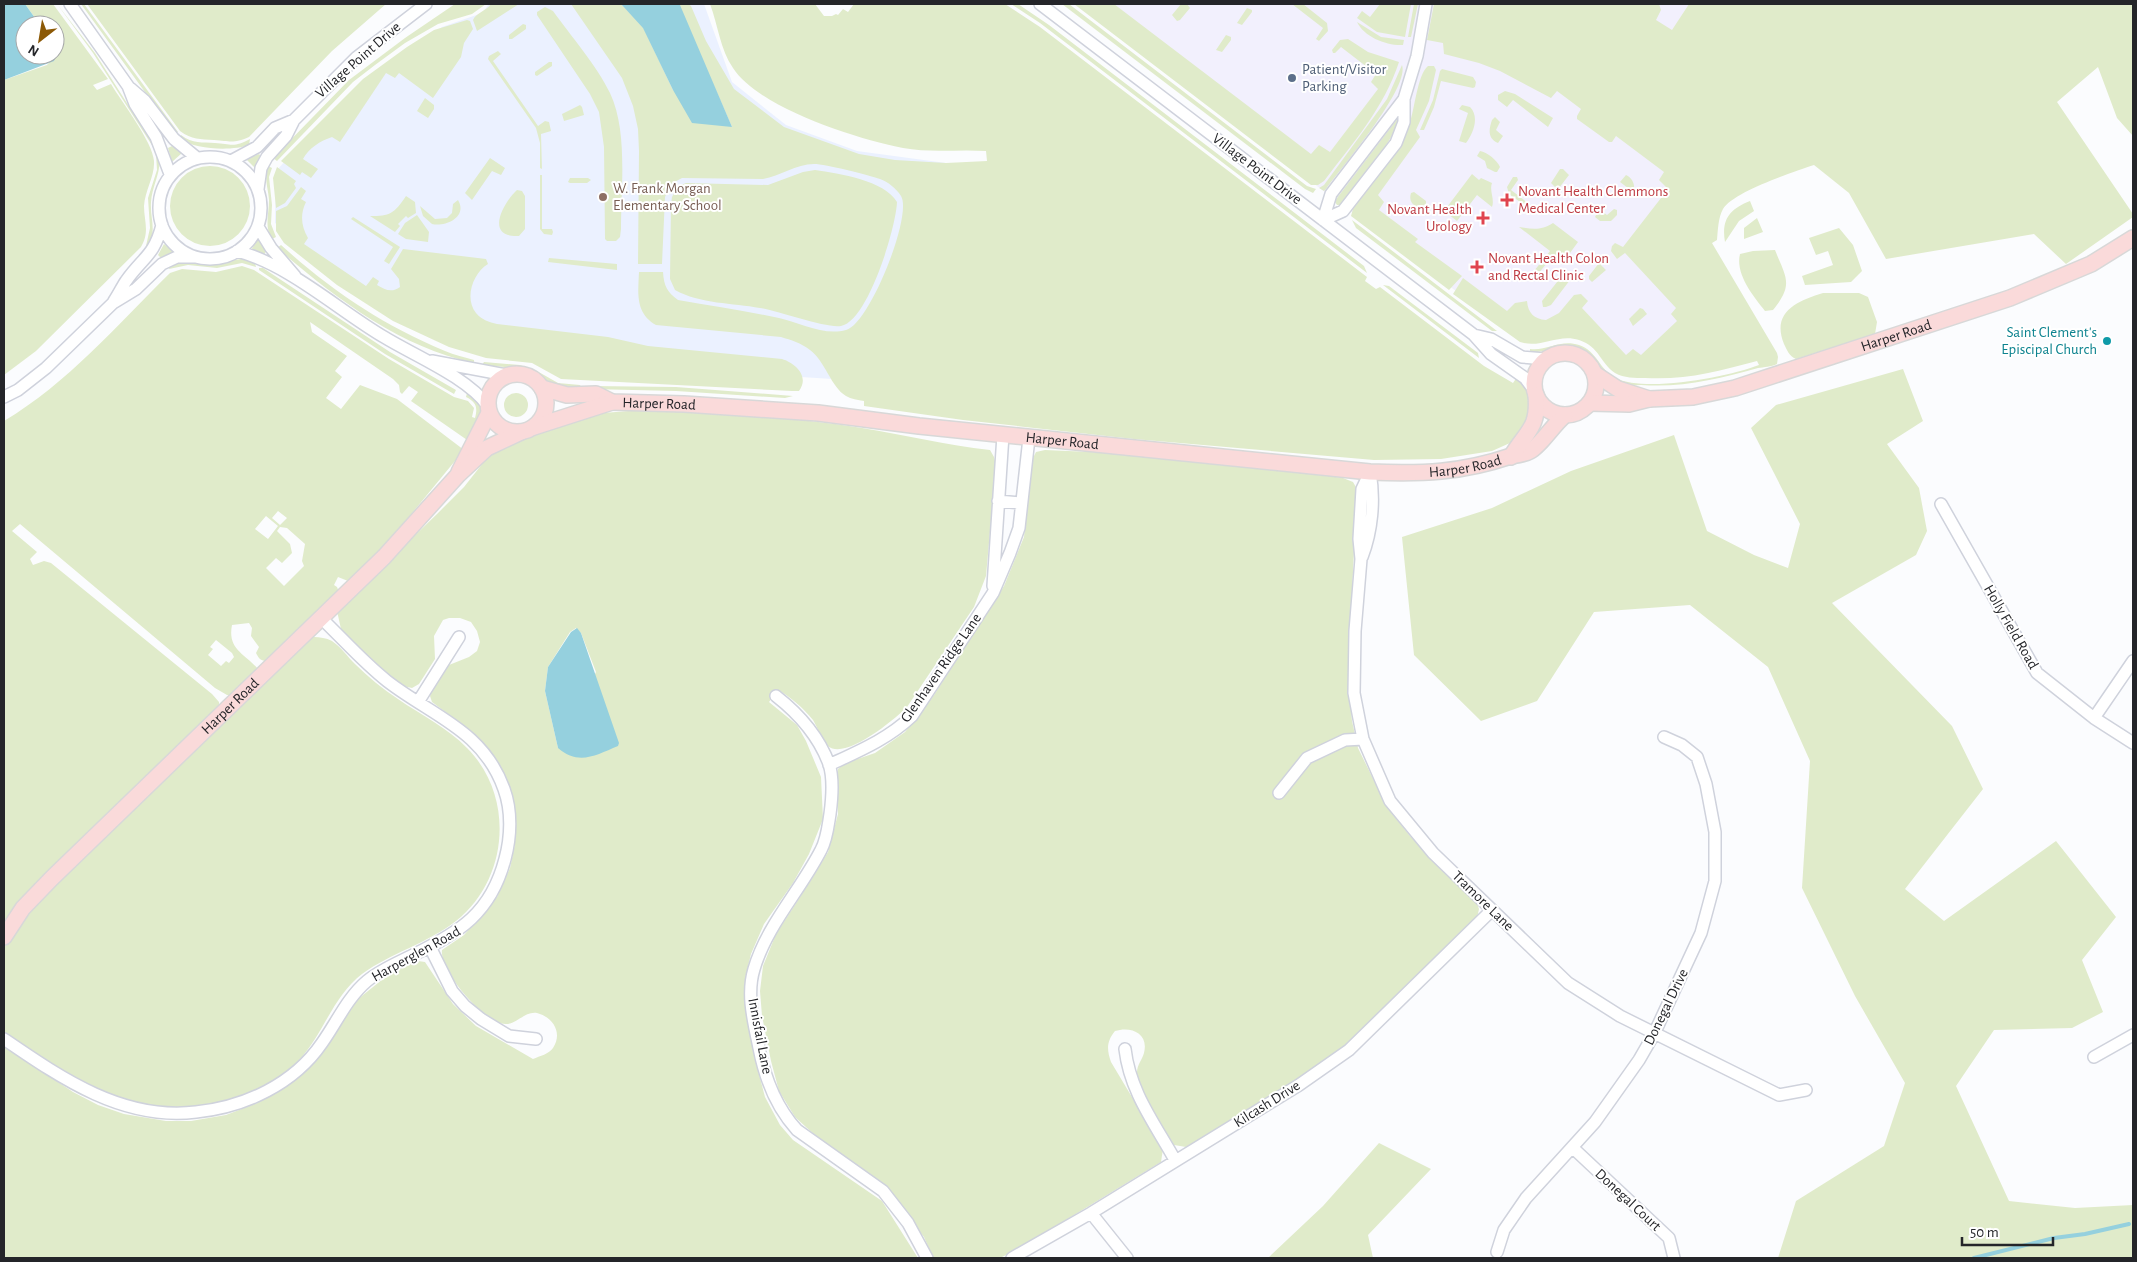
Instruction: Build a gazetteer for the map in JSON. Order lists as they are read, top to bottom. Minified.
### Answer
{"streets":{"main road":["Harper Road"],"street":["Village Point Drive","Holly Field Road","Glenhaven Ridge Lane","Tramore Lane","Harperglen Road","Donegal Drive","Innisfail Lane","Kilcash Drive","Donegal Court"]},"crossings":[["Village Point Drive","Harper Road"],["Harper Road","Glenhaven Ridge Lane"],["Harper Road","Tramore Lane"],["Harper Road","Harperglen Road"],["Glenhaven Ridge Lane","Innisfail Lane"],["Tramore Lane","Donegal Drive"],["Tramore Lane","Kilcash Drive"],["Donegal Drive","Donegal Court"]],"places":{"other":["Patient/Visitor Parking","W. Frank Morgan Elementary School","Saint Clement's Episcipal Church"],"health":["Novant Health Clemmons Medical Center","Novant Health Urology","Novant Health Colon and Rectal Clinic"]},"scale_bar":"50 m","north":"bottom left"}
